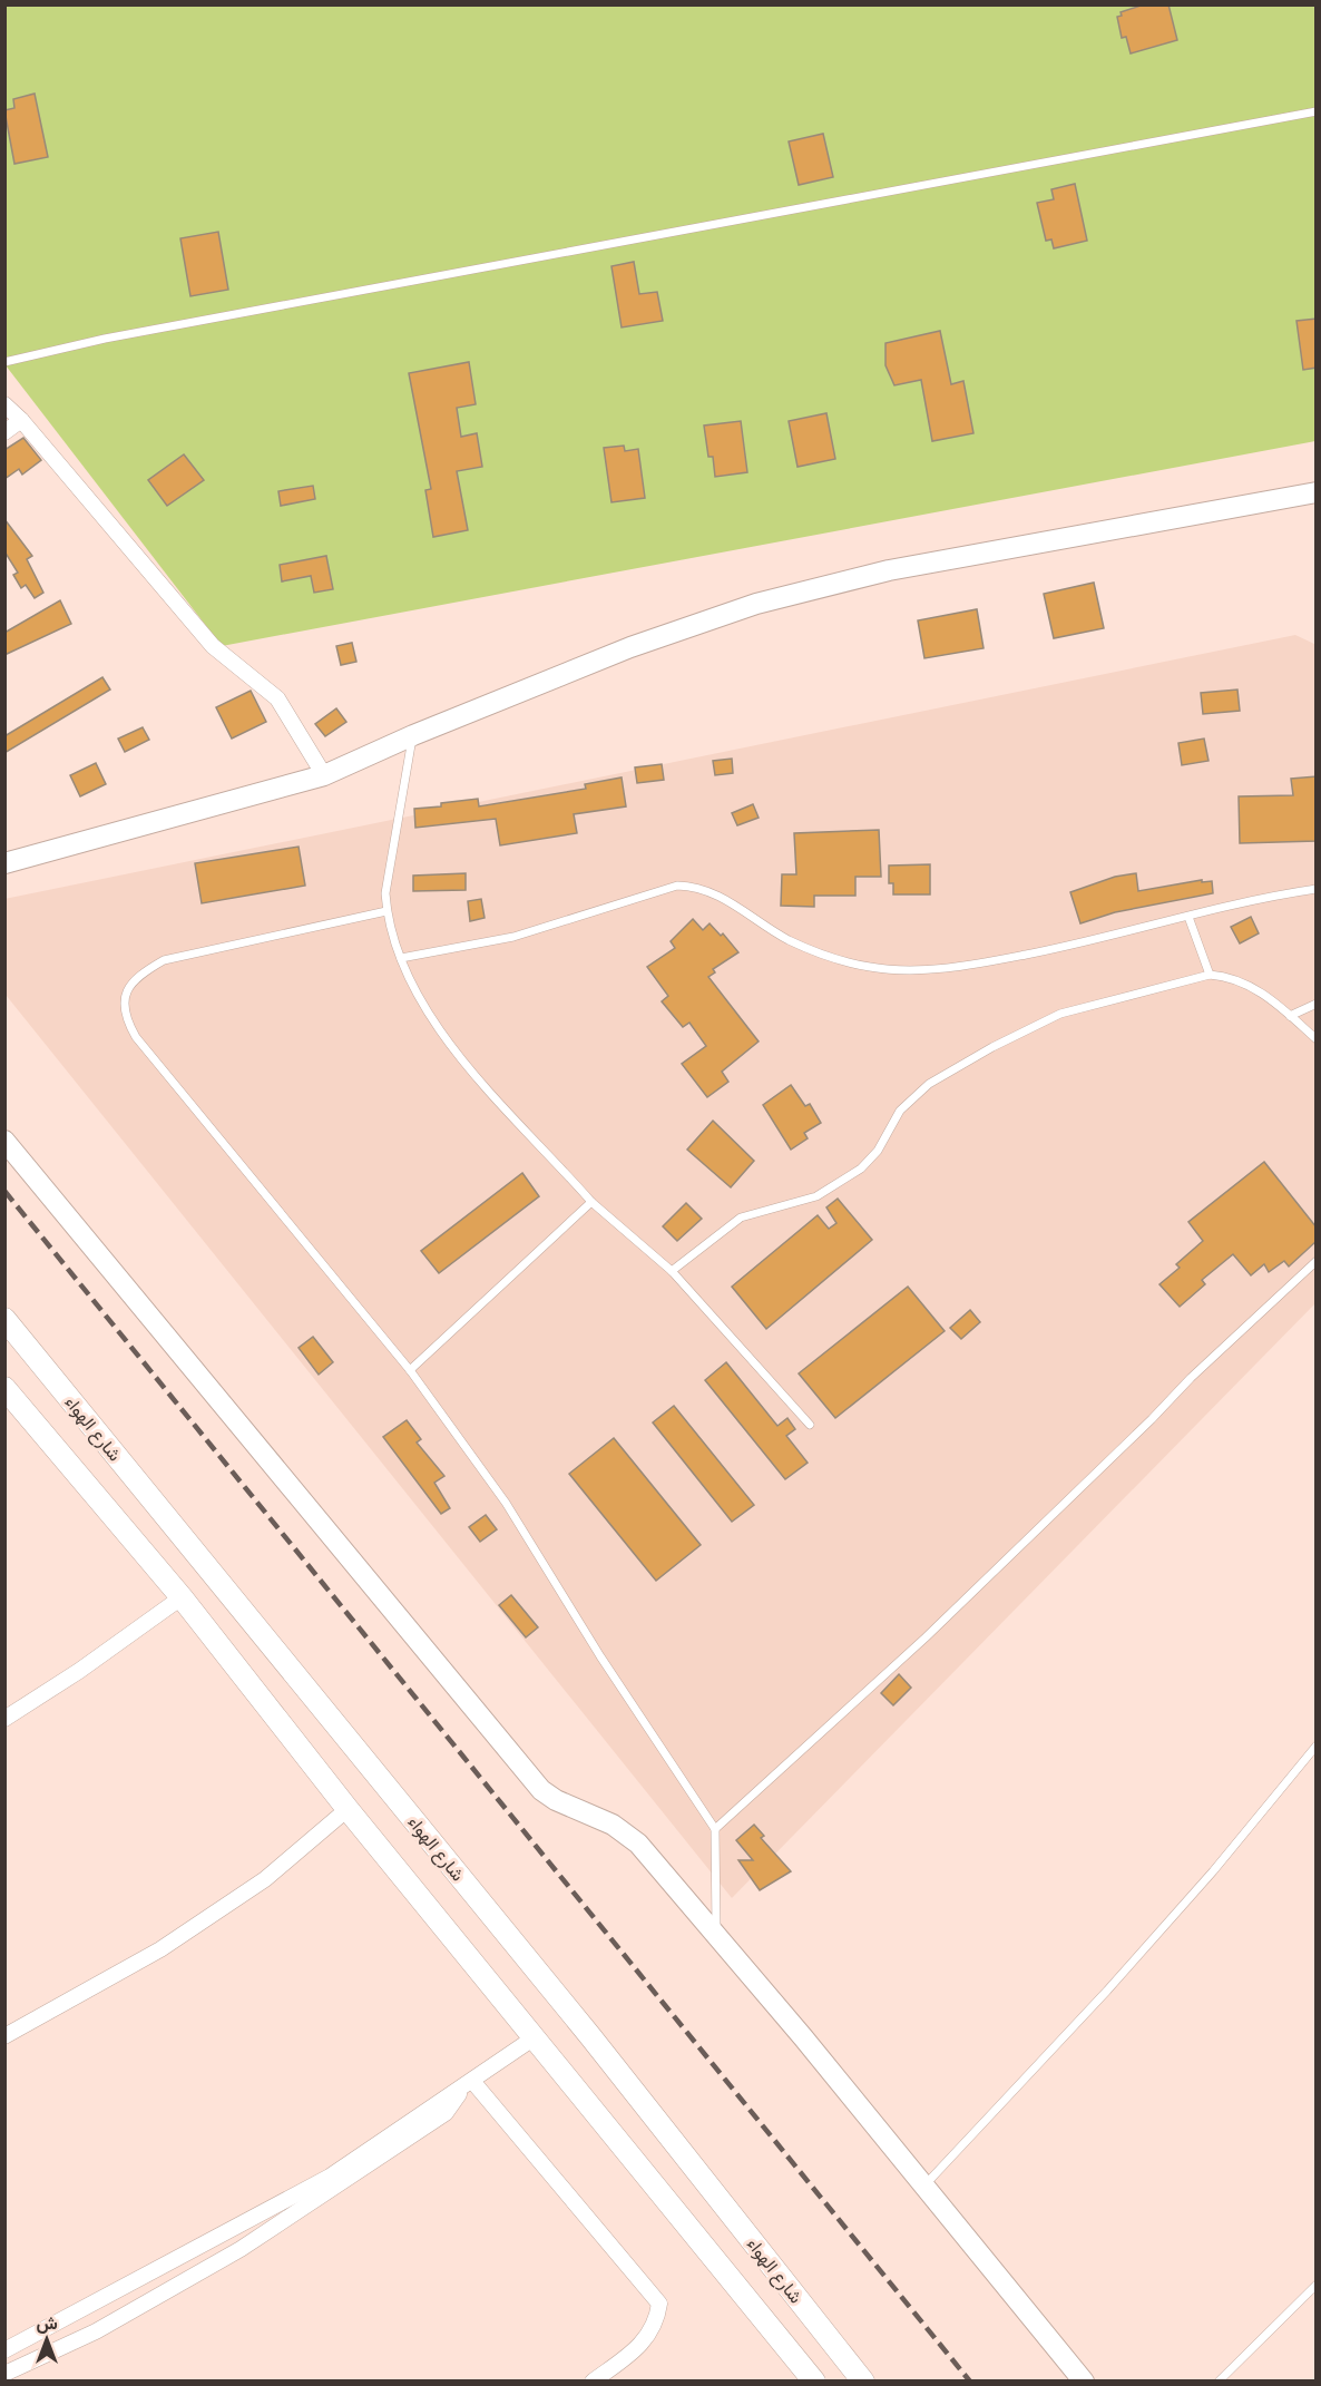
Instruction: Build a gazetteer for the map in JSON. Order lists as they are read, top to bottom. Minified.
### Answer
{"streets":{"main road":["شارع الهواء"]},"north":"top"}
